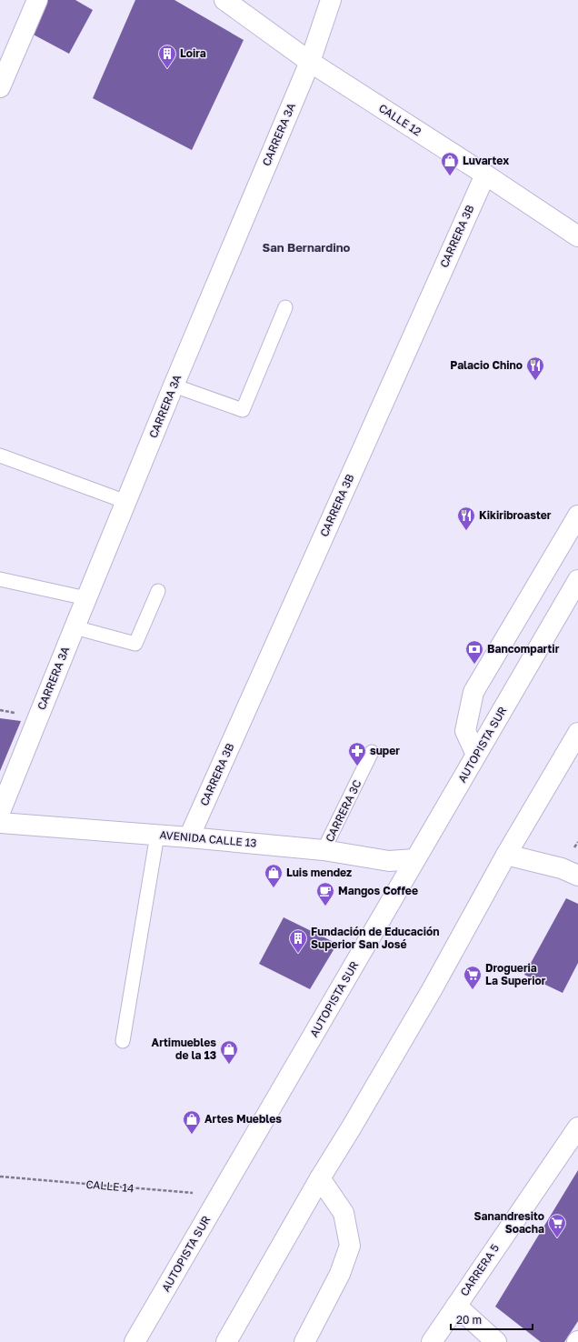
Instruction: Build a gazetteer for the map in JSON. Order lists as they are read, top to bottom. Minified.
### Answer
{"streets":{"main road":["CALLE 12","CARRERA 3A","CARRERA 3B","AUTOPISTA SUR","AVENIDA CALLE 13","CARRERA 5"],"lane":["CARRERA 3C"],"path":["CALLE 14"]},"crossings":[["CALLE 12","CARRERA 3A"],["CALLE 12","CARRERA 3B"],["CARRERA 3B","AVENIDA CALLE 13"],["AUTOPISTA SUR","AVENIDA CALLE 13"],["AUTOPISTA SUR","CALLE 14"],["CARRERA 3C","AVENIDA CALLE 13"]],"districts":["San Bernardino"],"places":{"building":["Loira","Fundación de Educación Superior San José"],"shop":["Luvartex","Luis mendez","Artimuebles de la 13","Artes Muebles"],"restaurant":["Palacio Chino","Kikiribroaster"],"bank":["Bancompartir"],"pharmacy":["super"],"cafe":["Mangos Coffee"],"supermarket":["Drogueria La Superior","Sanandresito Soacha"]},"scale_bar":"20 m"}
